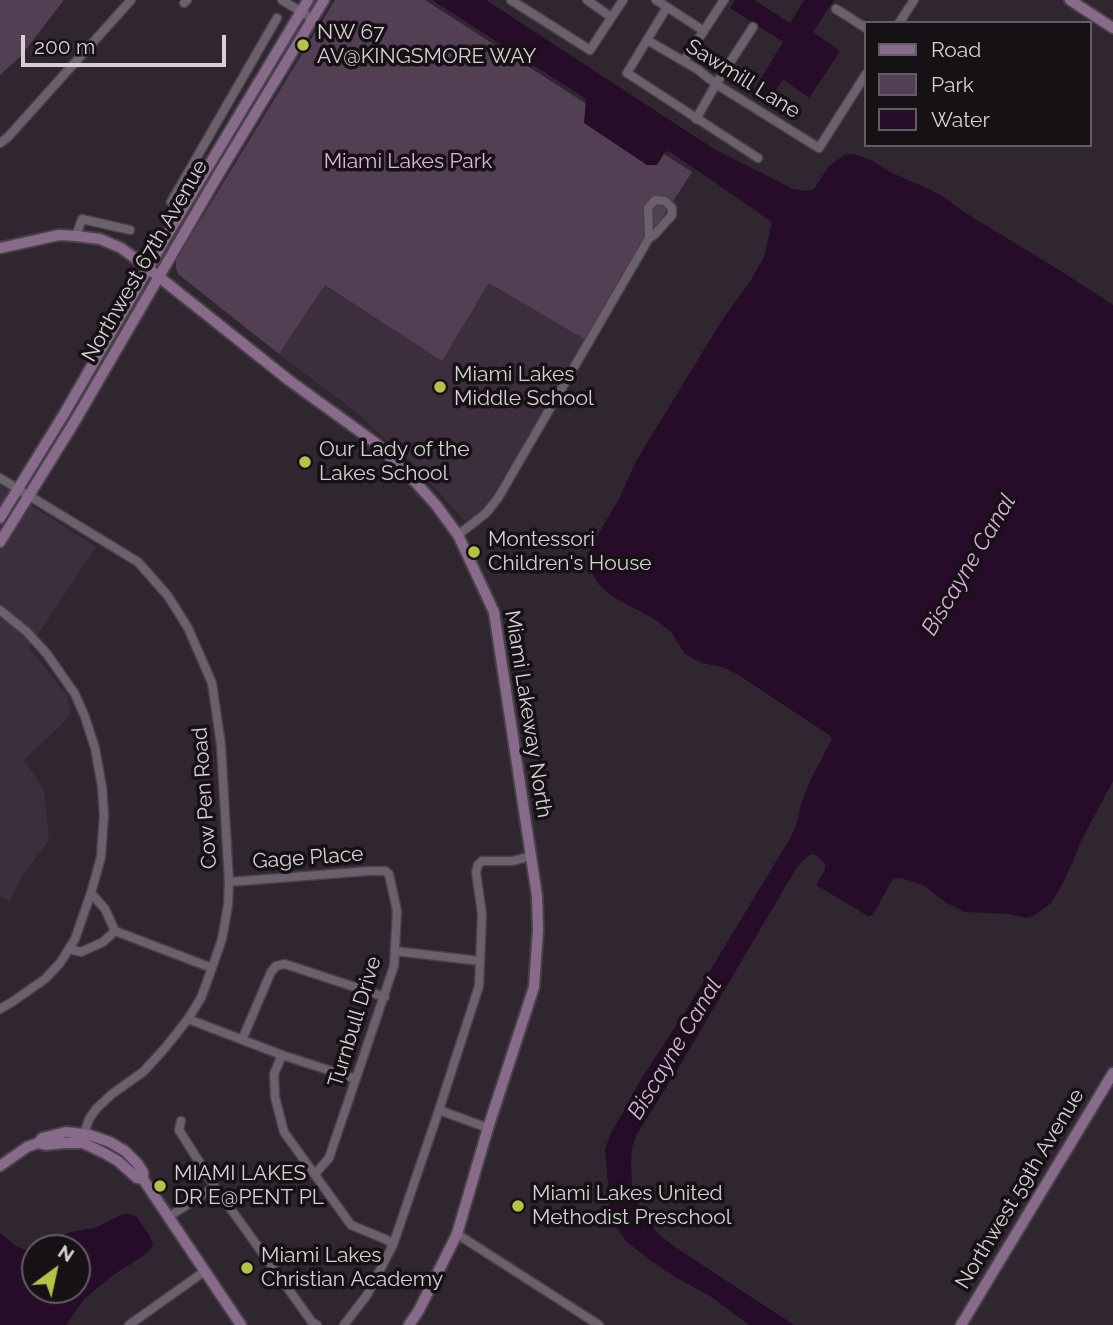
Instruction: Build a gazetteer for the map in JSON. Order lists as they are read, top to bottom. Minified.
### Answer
{"streets":{"street":["Sawmill Lane","Northwest 67th Avenue","Miami Lakeway North","Cow Pen Road","Gage Place","Turnbull Drive","Northwest 59th Avenue"]},"crossings":[["Northwest 67th Avenue","Miami Lakeway North"],["Northwest 67th Avenue","Cow Pen Road"],["Cow Pen Road","Gage Place"],["Gage Place","Turnbull Drive"]],"water":["Biscayne Canal"],"parks":["Miami Lakes Park"],"places":["NW 67 AV@KINGSMORE WAY","Miami Lakes Middle School","Our Lady of the Lakes School","Montessori Children's House","MIAMI LAKES DR E@PENT PL","Miami Lakes United Methodist Preschool","Miami Lakes Christian Academy"],"legend":["Road","Park","Water"],"scale_bar":"200 m","north":"top right"}
